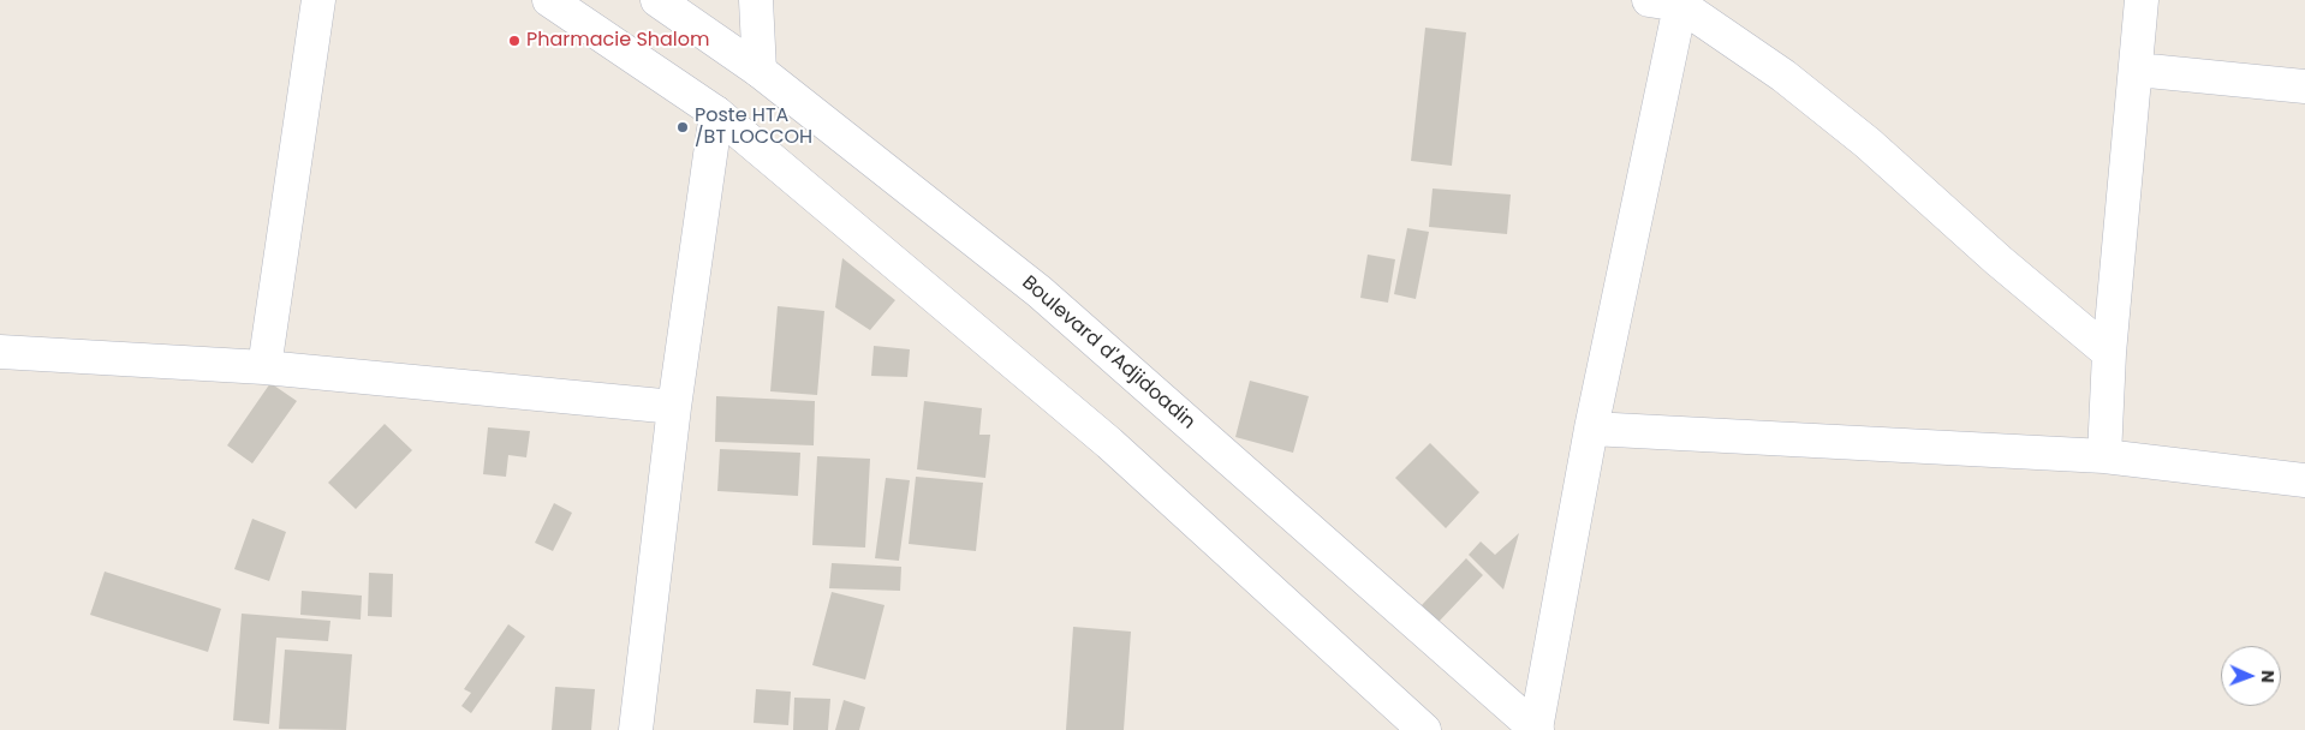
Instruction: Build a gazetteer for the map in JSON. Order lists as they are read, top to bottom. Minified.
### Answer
{"streets":{"street":["Boulevard d'Adjidoadin"]},"places":["Pharmacie Shalom","Poste HTA /BT LOCCOH"],"north":"right"}
